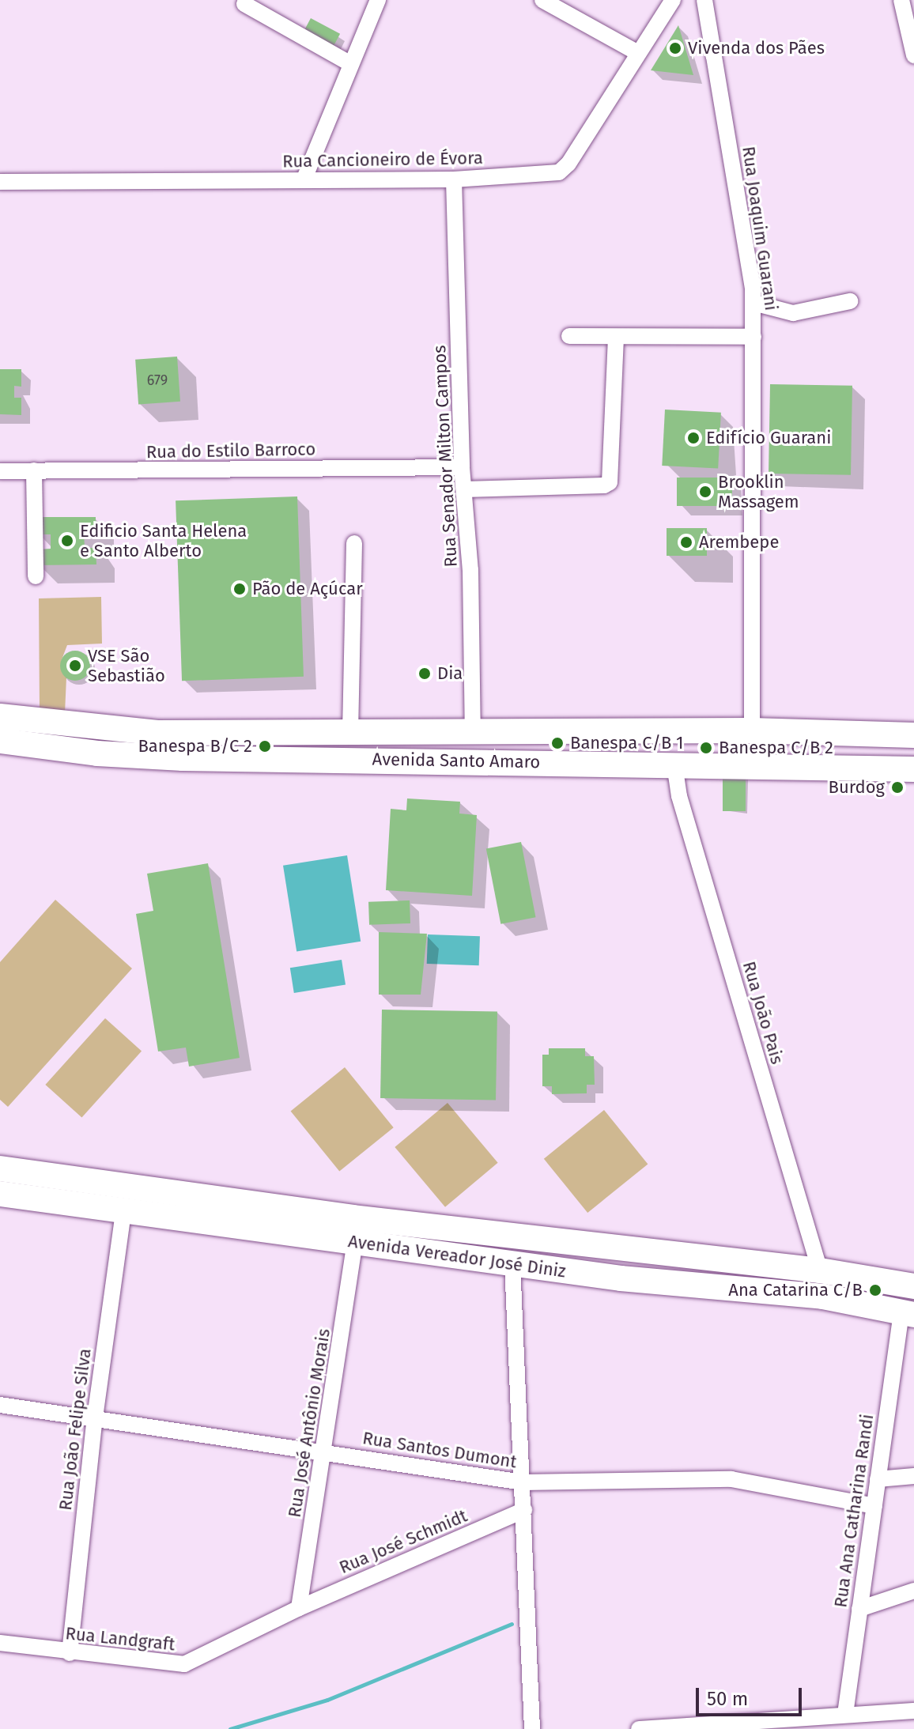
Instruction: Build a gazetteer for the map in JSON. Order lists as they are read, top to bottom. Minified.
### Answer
{"streets":{"main road":["Avenida Santo Amaro","Avenida Vereador José Diniz"],"street":["Rua Cancioneiro de Évora","Rua Joaquim Guarani","Rua do Estilo Barroco","Rua Senador Milton Campos","Rua João Pais","Rua José Antônio Morais","Rua João Felipe Silva","Rua Santos Dumont","Rua Ana Catharina Randi","Rua José Schmidt","Rua Landgraft"]},"crossings":[["Rua Cancioneiro de Évora","Rua Senador Milton Campos"],["Rua Joaquim Guarani","Avenida Santo Amaro"],["Rua do Estilo Barroco","Rua Senador Milton Campos"],["Rua Senador Milton Campos","Avenida Santo Amaro"],["Avenida Santo Amaro","Rua João Pais"],["Rua João Pais","Avenida Vereador José Diniz"],["Avenida Vereador José Diniz","Rua José Antônio Morais"],["Avenida Vereador José Diniz","Rua João Felipe Silva"],["Avenida Vereador José Diniz","Rua Ana Catharina Randi"],["Rua José Antônio Morais","Rua Santos Dumont"],["Rua José Antônio Morais","Rua José Schmidt"],["Rua José Antônio Morais","Rua Landgraft"],["Rua João Felipe Silva","Rua Santos Dumont"],["Rua João Felipe Silva","Rua Landgraft"],["Rua Santos Dumont","Rua Ana Catharina Randi"],["Rua José Schmidt","Rua Landgraft"]],"places":["Vivenda dos Pães","Edifício Guarani","Brooklin Massagem","Edificio Santa Helena e Santo Alberto","Arembepe","Pão de Açúcar","VSE São Sebastião","Dia","Banespa C/B 1","Banespa B/C 2","Banespa C/B 2","Burdog","Ana Catarina C/B"],"house_numbers":["679"],"scale_bar":"50 m"}
